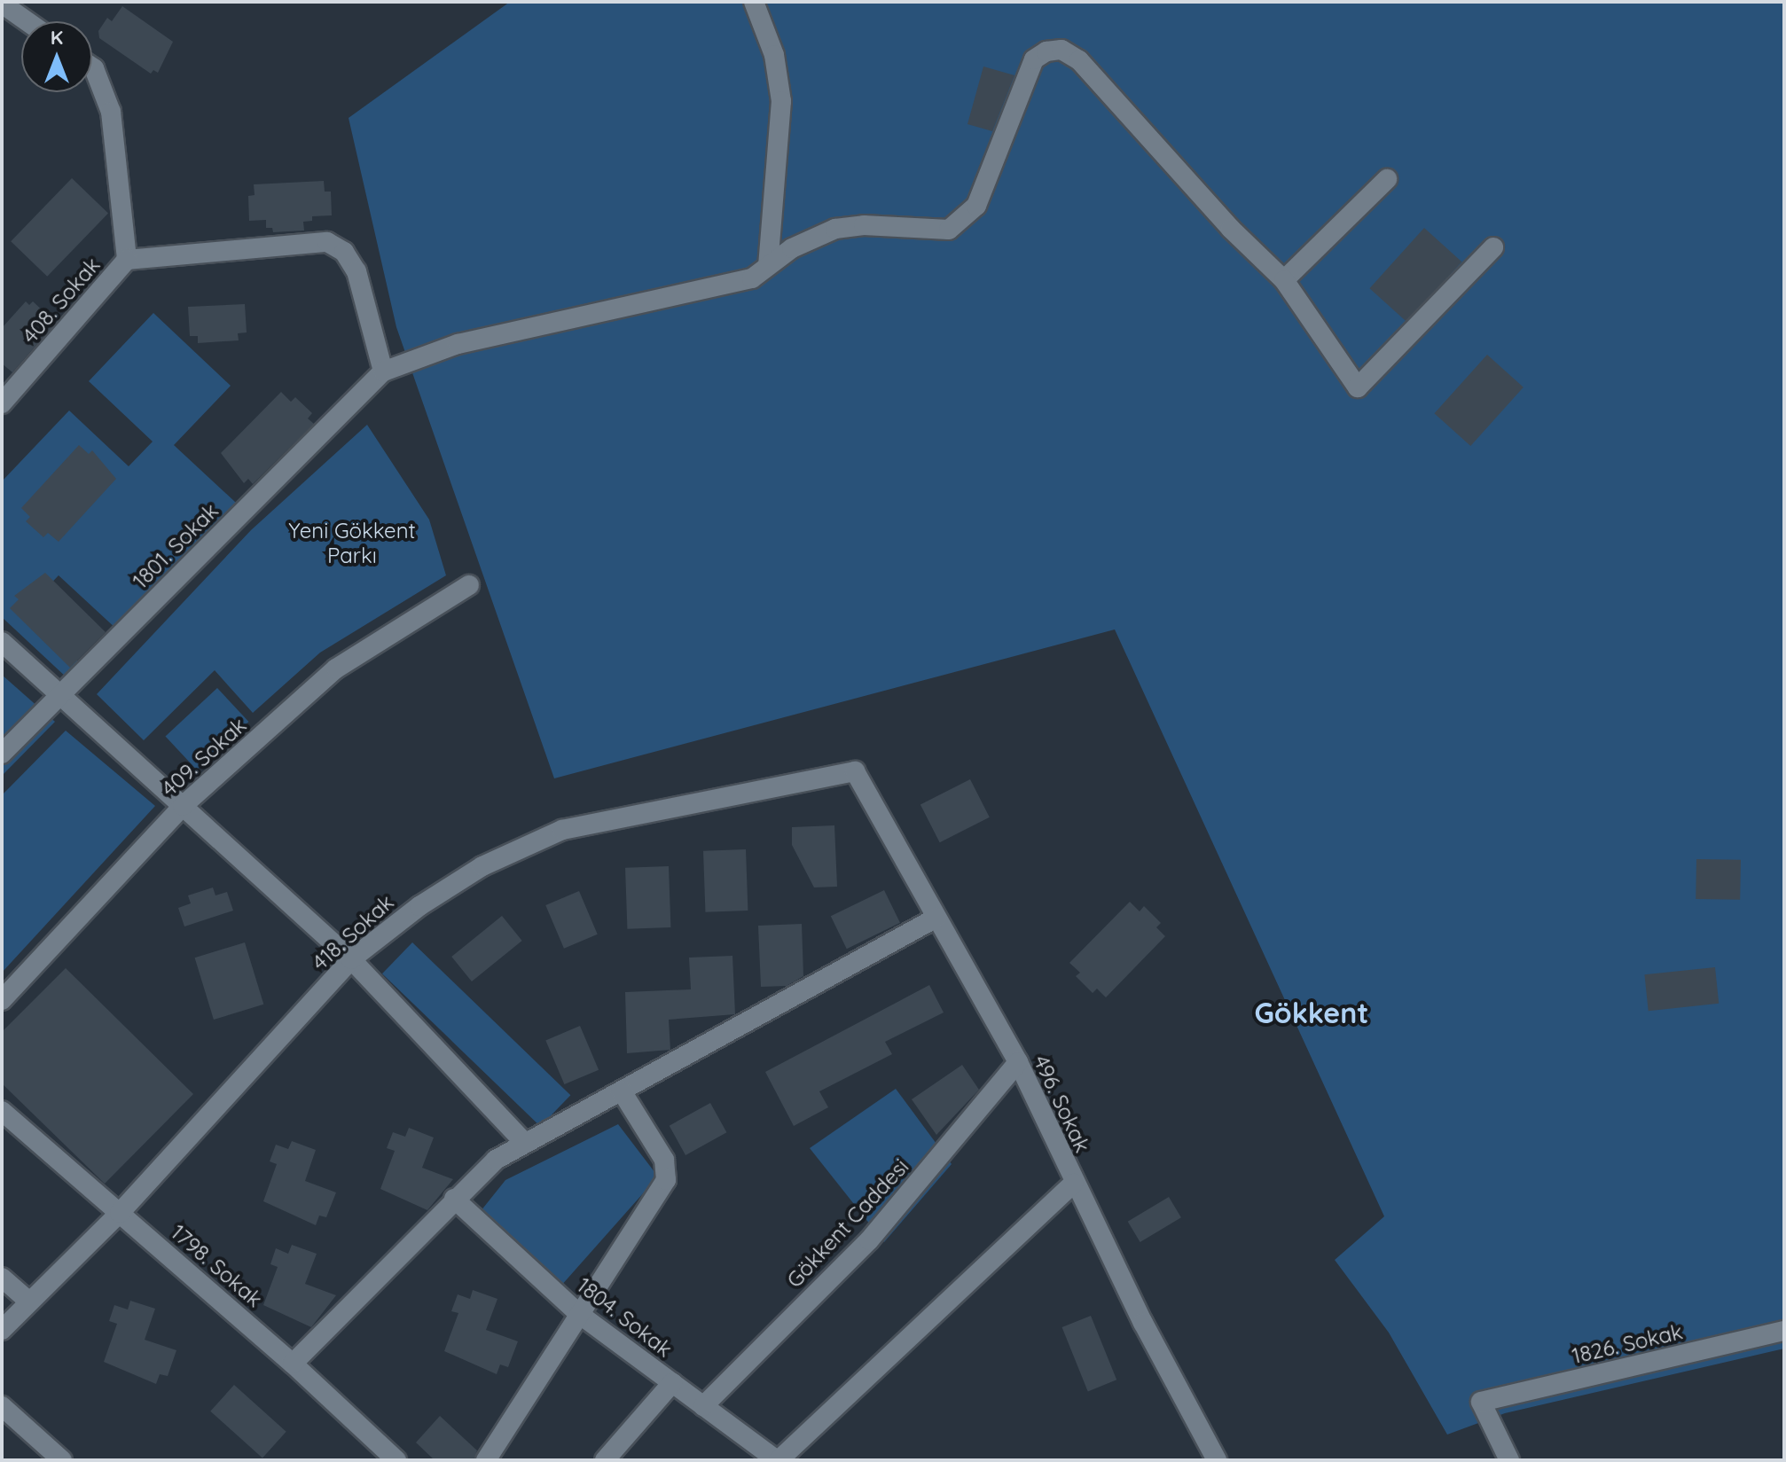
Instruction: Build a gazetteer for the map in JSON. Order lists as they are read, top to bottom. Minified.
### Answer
{"streets":{"street":["408. Sokak","1801. Sokak","409. Sokak","418. Sokak","496. Sokak","Gökkent Caddesi","1798. Sokak","1804. Sokak","1826. Sokak"]},"crossings":[["418. Sokak","496. Sokak"],["418. Sokak","1798. Sokak"],["496. Sokak","Gökkent Caddesi"],["Gökkent Caddesi","1804. Sokak"]],"districts":["Gökkent"],"parks":["Yeni Gökkent Parkı"],"north":"top"}
